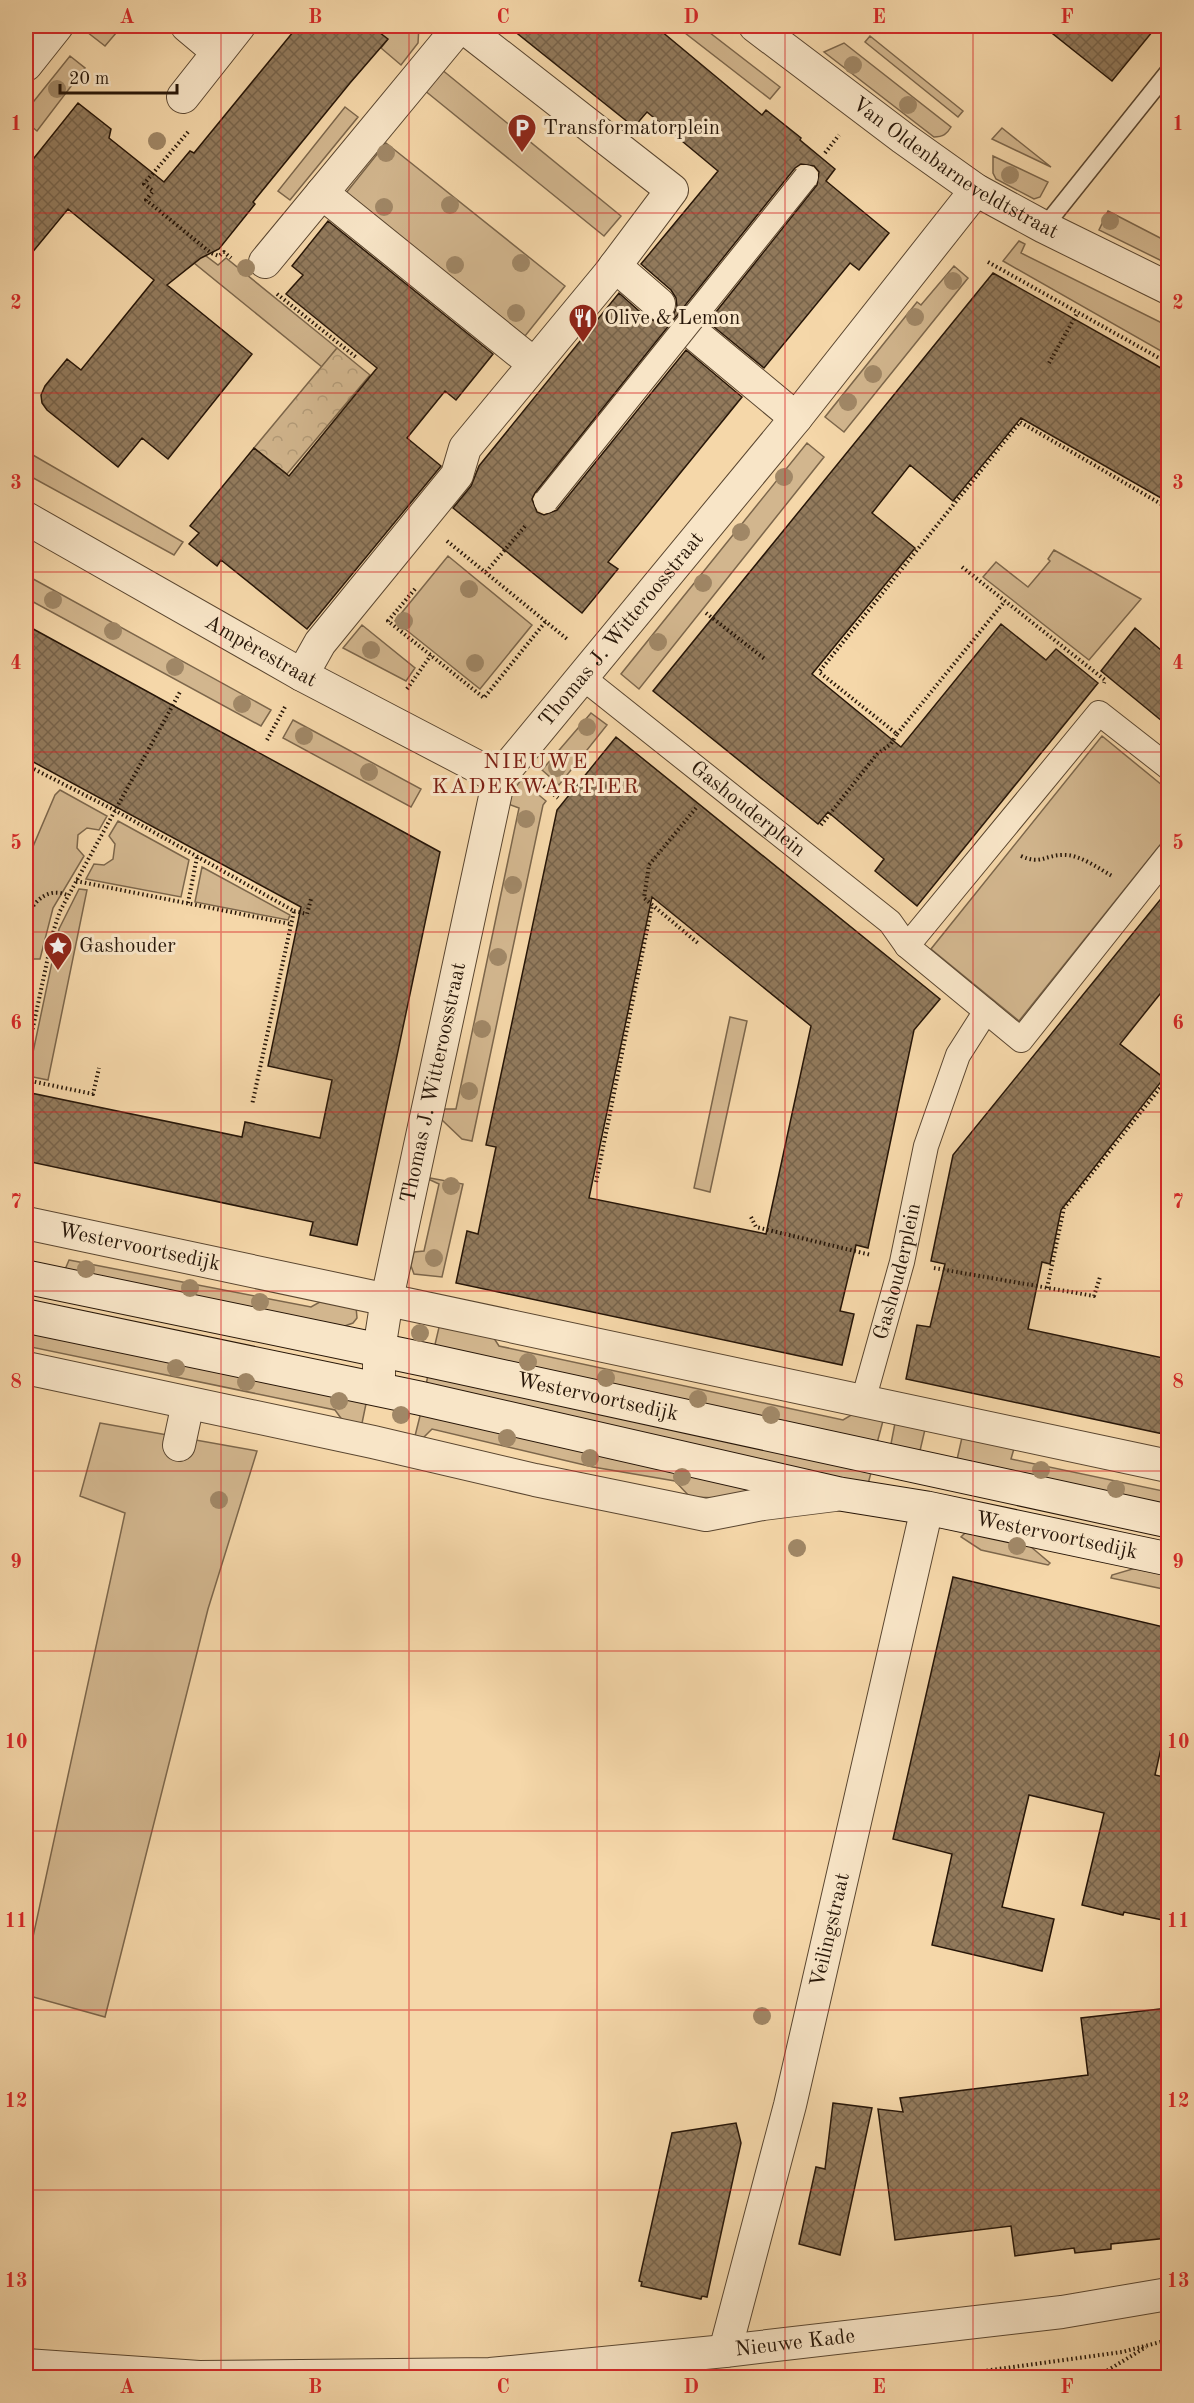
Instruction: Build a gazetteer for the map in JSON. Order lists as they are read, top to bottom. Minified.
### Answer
{"streets":{"main road":["Westervoortsedijk"],"street":["Van Oldenbarneveldtstraat","Thomas J. Witteroosstraat","Ampèrestraat","Gashouderplein","Veilingstraat","Nieuwe Kade"]},"crossings":[["Van Oldenbarneveldtstraat","Thomas J. Witteroosstraat"],["Thomas J. Witteroosstraat","Ampèrestraat"],["Thomas J. Witteroosstraat","Gashouderplein"],["Thomas J. Witteroosstraat","Westervoortsedijk"],["Gashouderplein","Westervoortsedijk"],["Westervoortsedijk","Veilingstraat"],["Veilingstraat","Nieuwe Kade"]],"districts":["NIEUWE KADEKWARTIER"],"places":{"parking":["Transformatorplein"],"restaurant":["Olive & Lemon"],"place":["Gashouder"]},"scale_bar":"20 m","grid":{"columns":["A","B","C","D","E","F"],"rows":["1","2","3","4","5","6","7","8","9","10","11","12","13"]}}
